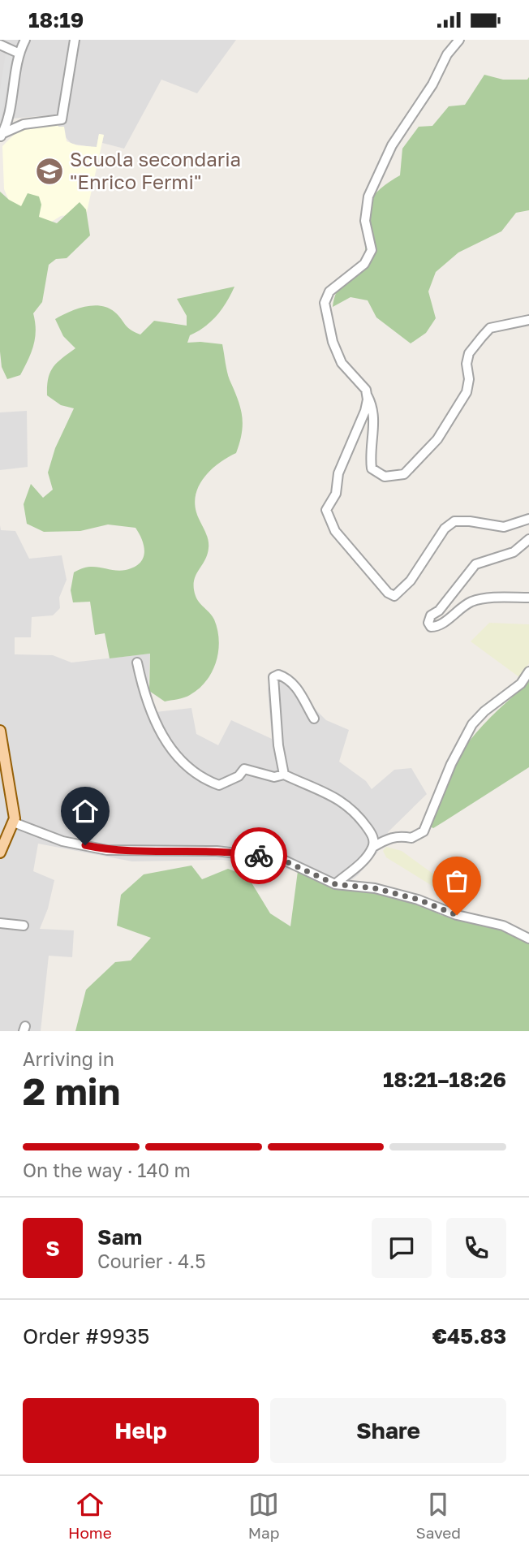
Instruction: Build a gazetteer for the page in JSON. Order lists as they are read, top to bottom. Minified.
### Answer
{"places":{"school or university":["Scuola secondaria \"Enrico Fermi\""]},"page":{"status":"18:19","heading":["2 min","Arriving in","18:21–18:26"],"panel":["Sam","Courier · 4.5","Order #9935","€45.83"],"bar":"On the way · 140 m","round":"S","buttons":["Help","Share"],"tabs":["Home","Map","Saved"]}}
